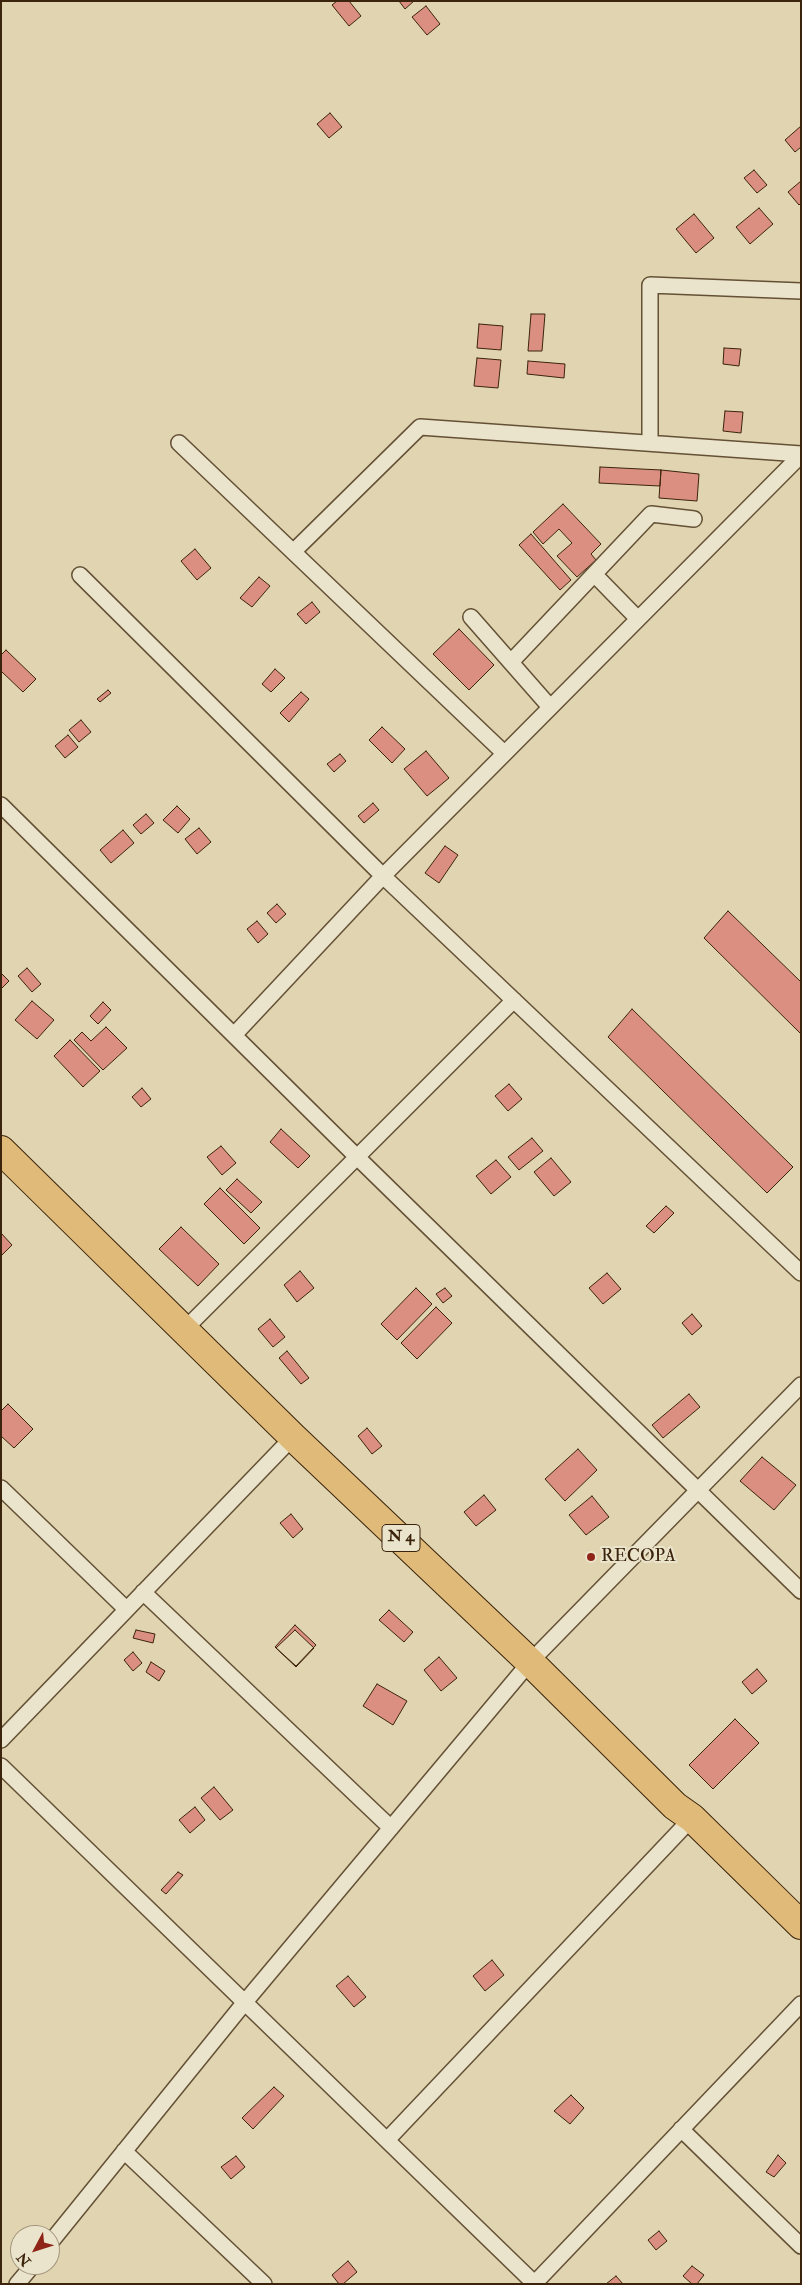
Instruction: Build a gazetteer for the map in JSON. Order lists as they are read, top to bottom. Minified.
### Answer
{"streets":{"highway":["N 4"]},"places":["RECOPA"],"north":"bottom left"}
